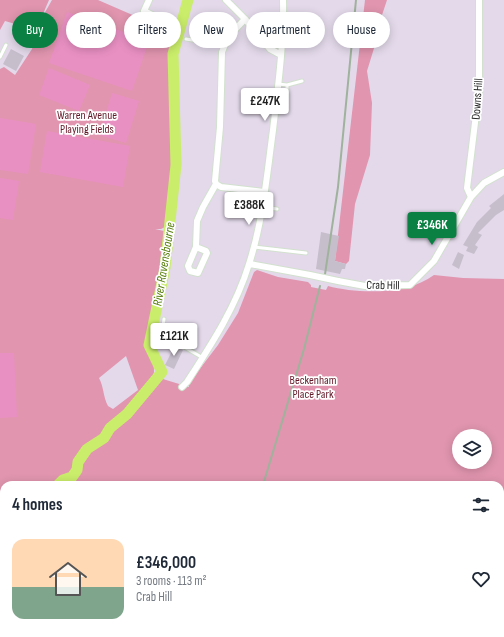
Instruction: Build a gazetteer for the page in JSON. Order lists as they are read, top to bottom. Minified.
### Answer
{"streets":{"street":["Downs Hill","Crab Hill"]},"crossings":[["Downs Hill","Crab Hill"]],"water":["River Ravensbourne"],"parks":["Warren Avenue Playing Fields","Beckenham Place Park"],"page":{"chip":["Buy","Rent","Filters","New","Apartment","House"],"price":["£247K","£388K","£346K","£121K"],"heading":"4 homes","list":[{"name":"£346,000","note":"3 rooms · 113 m² · Crab Hill"}]}}
